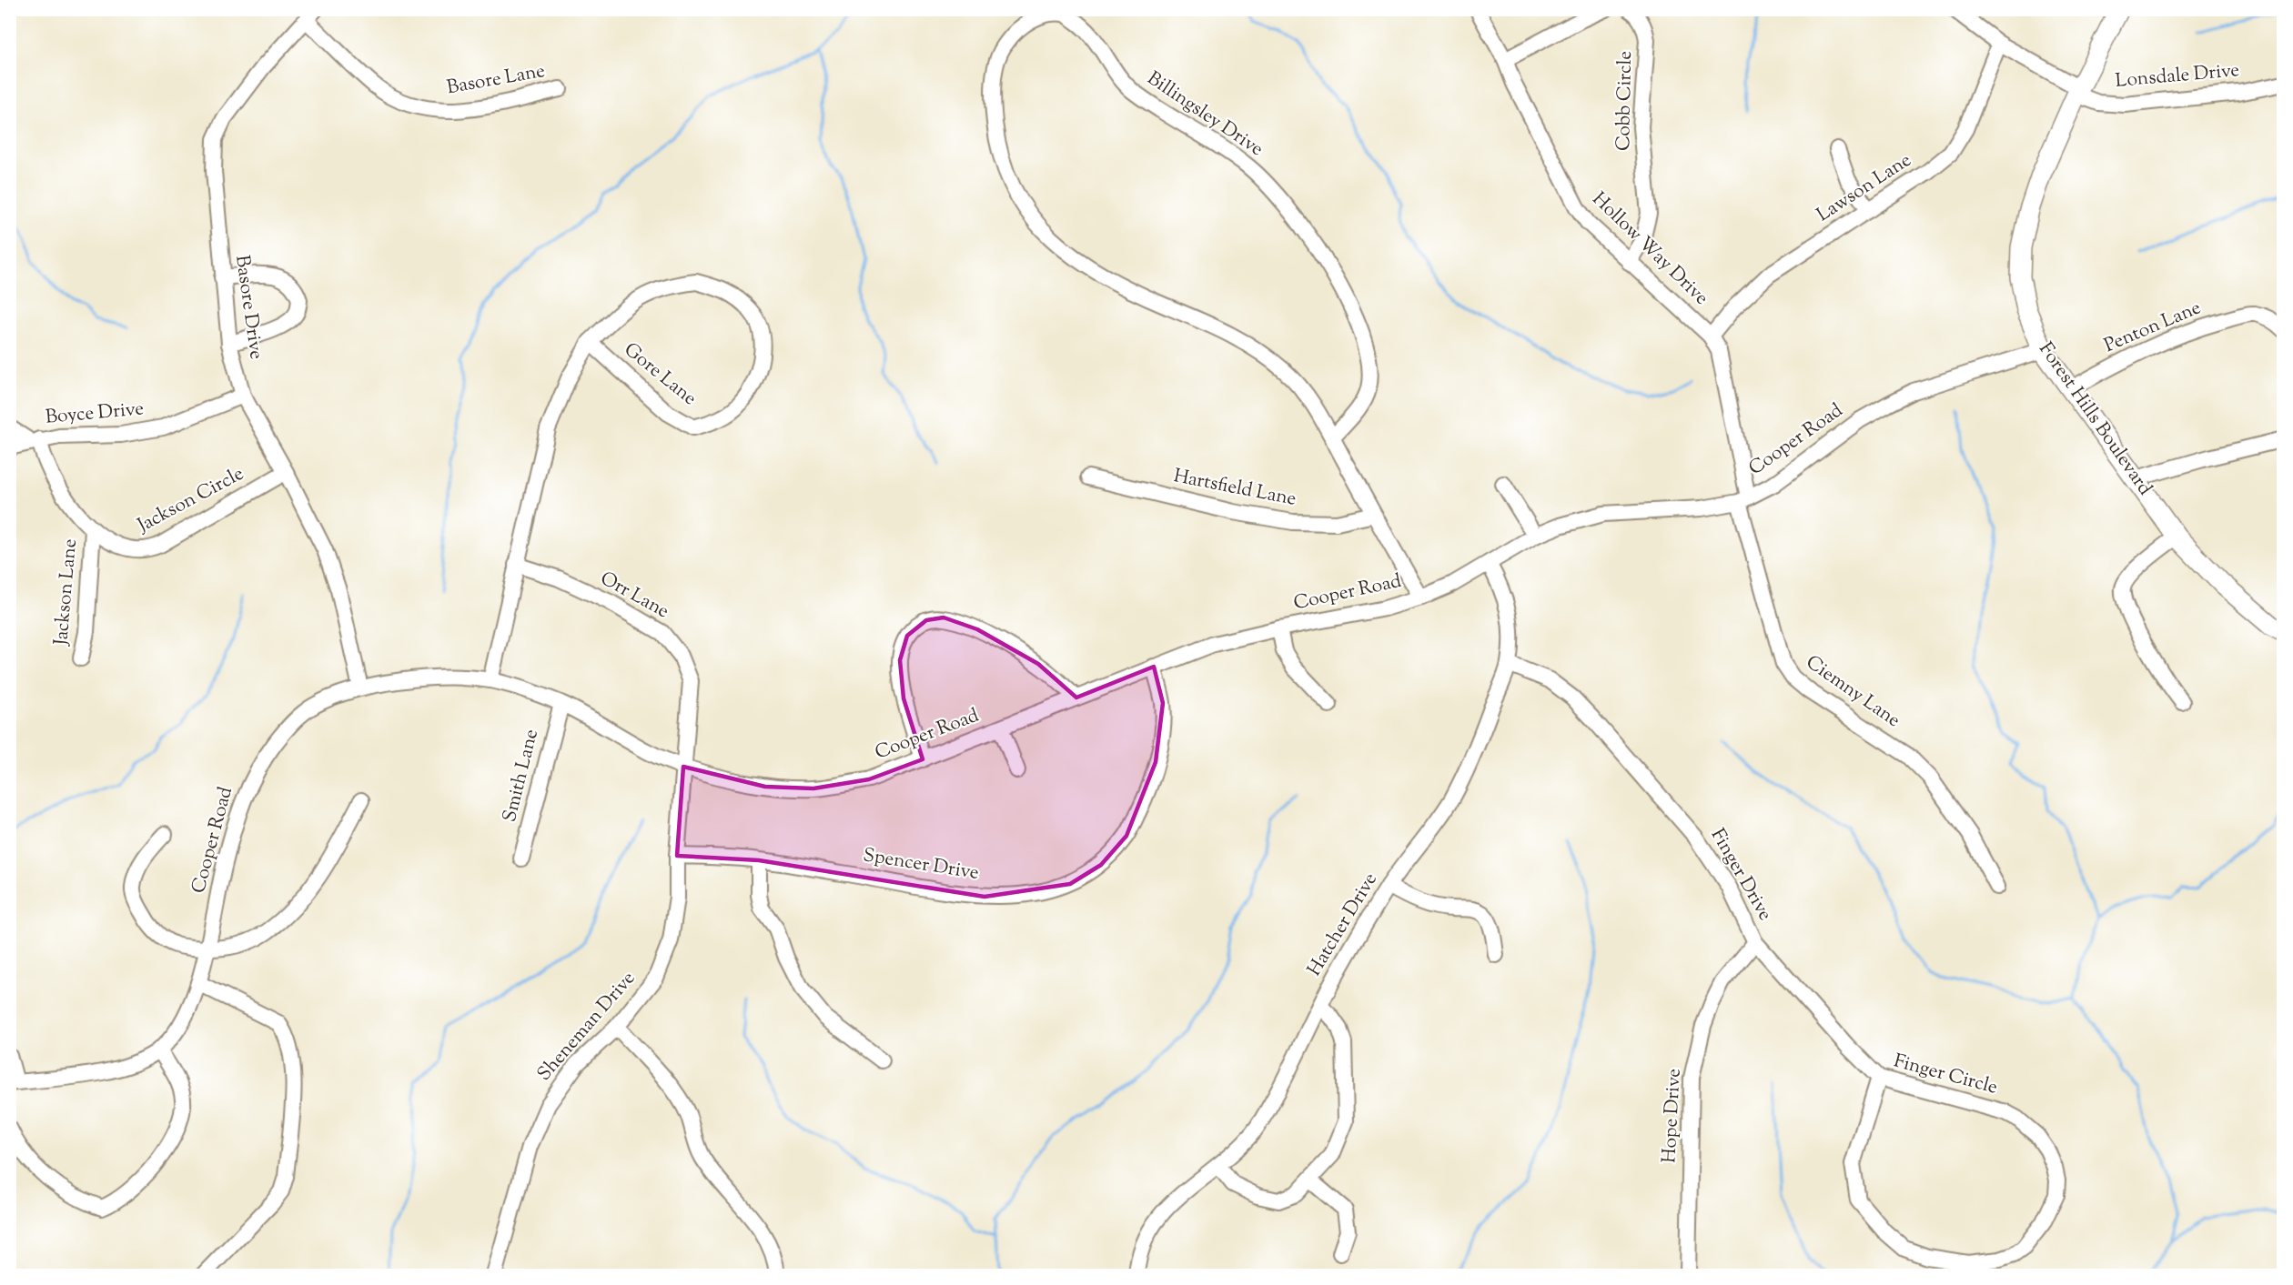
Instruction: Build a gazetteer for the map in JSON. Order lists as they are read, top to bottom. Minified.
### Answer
{"streets":{"main road":["Forest Hills Boulevard"],"street":["Lonsdale Drive","Basore Lane","Cobb Circle","Billingsley Drive","Lawson Lane","Hollow Way Drive","Basore Drive","Penton Lane","Gore Lane","Boyce Drive","Cooper Road","Hartsfield Lane","Jackson Circle","Jackson Lane","Orr Lane","Ciemny Lane","Smith Lane","Spencer Drive","Finger Drive","Hatcher Drive","Sheneman Drive","Finger Circle","Hope Drive"]},"crossings":[["Lonsdale Drive","Lawson Lane"],["Lonsdale Drive","Forest Hills Boulevard"],["Basore Lane","Basore Drive"],["Cobb Circle","Hollow Way Drive"],["Billingsley Drive","Cooper Road"],["Billingsley Drive","Hartsfield Lane"],["Lawson Lane","Hollow Way Drive"],["Hollow Way Drive","Cooper Road"],["Hollow Way Drive","Ciemny Lane"],["Basore Drive","Boyce Drive"],["Basore Drive","Cooper Road"],["Basore Drive","Jackson Circle"],["Penton Lane","Forest Hills Boulevard"],["Gore Lane","Cooper Road"],["Gore Lane","Orr Lane"],["Boyce Drive","Jackson Circle"],["Forest Hills Boulevard","Cooper Road"],["Cooper Road","Orr Lane"],["Cooper Road","Ciemny Lane"],["Cooper Road","Smith Lane"],["Cooper Road","Spencer Drive"],["Cooper Road","Hatcher Drive"],["Cooper Road","Sheneman Drive"],["Jackson Circle","Jackson Lane"],["Orr Lane","Sheneman Drive"],["Spencer Drive","Sheneman Drive"],["Finger Drive","Hatcher Drive"],["Finger Drive","Finger Circle"],["Finger Drive","Hope Drive"]]}
